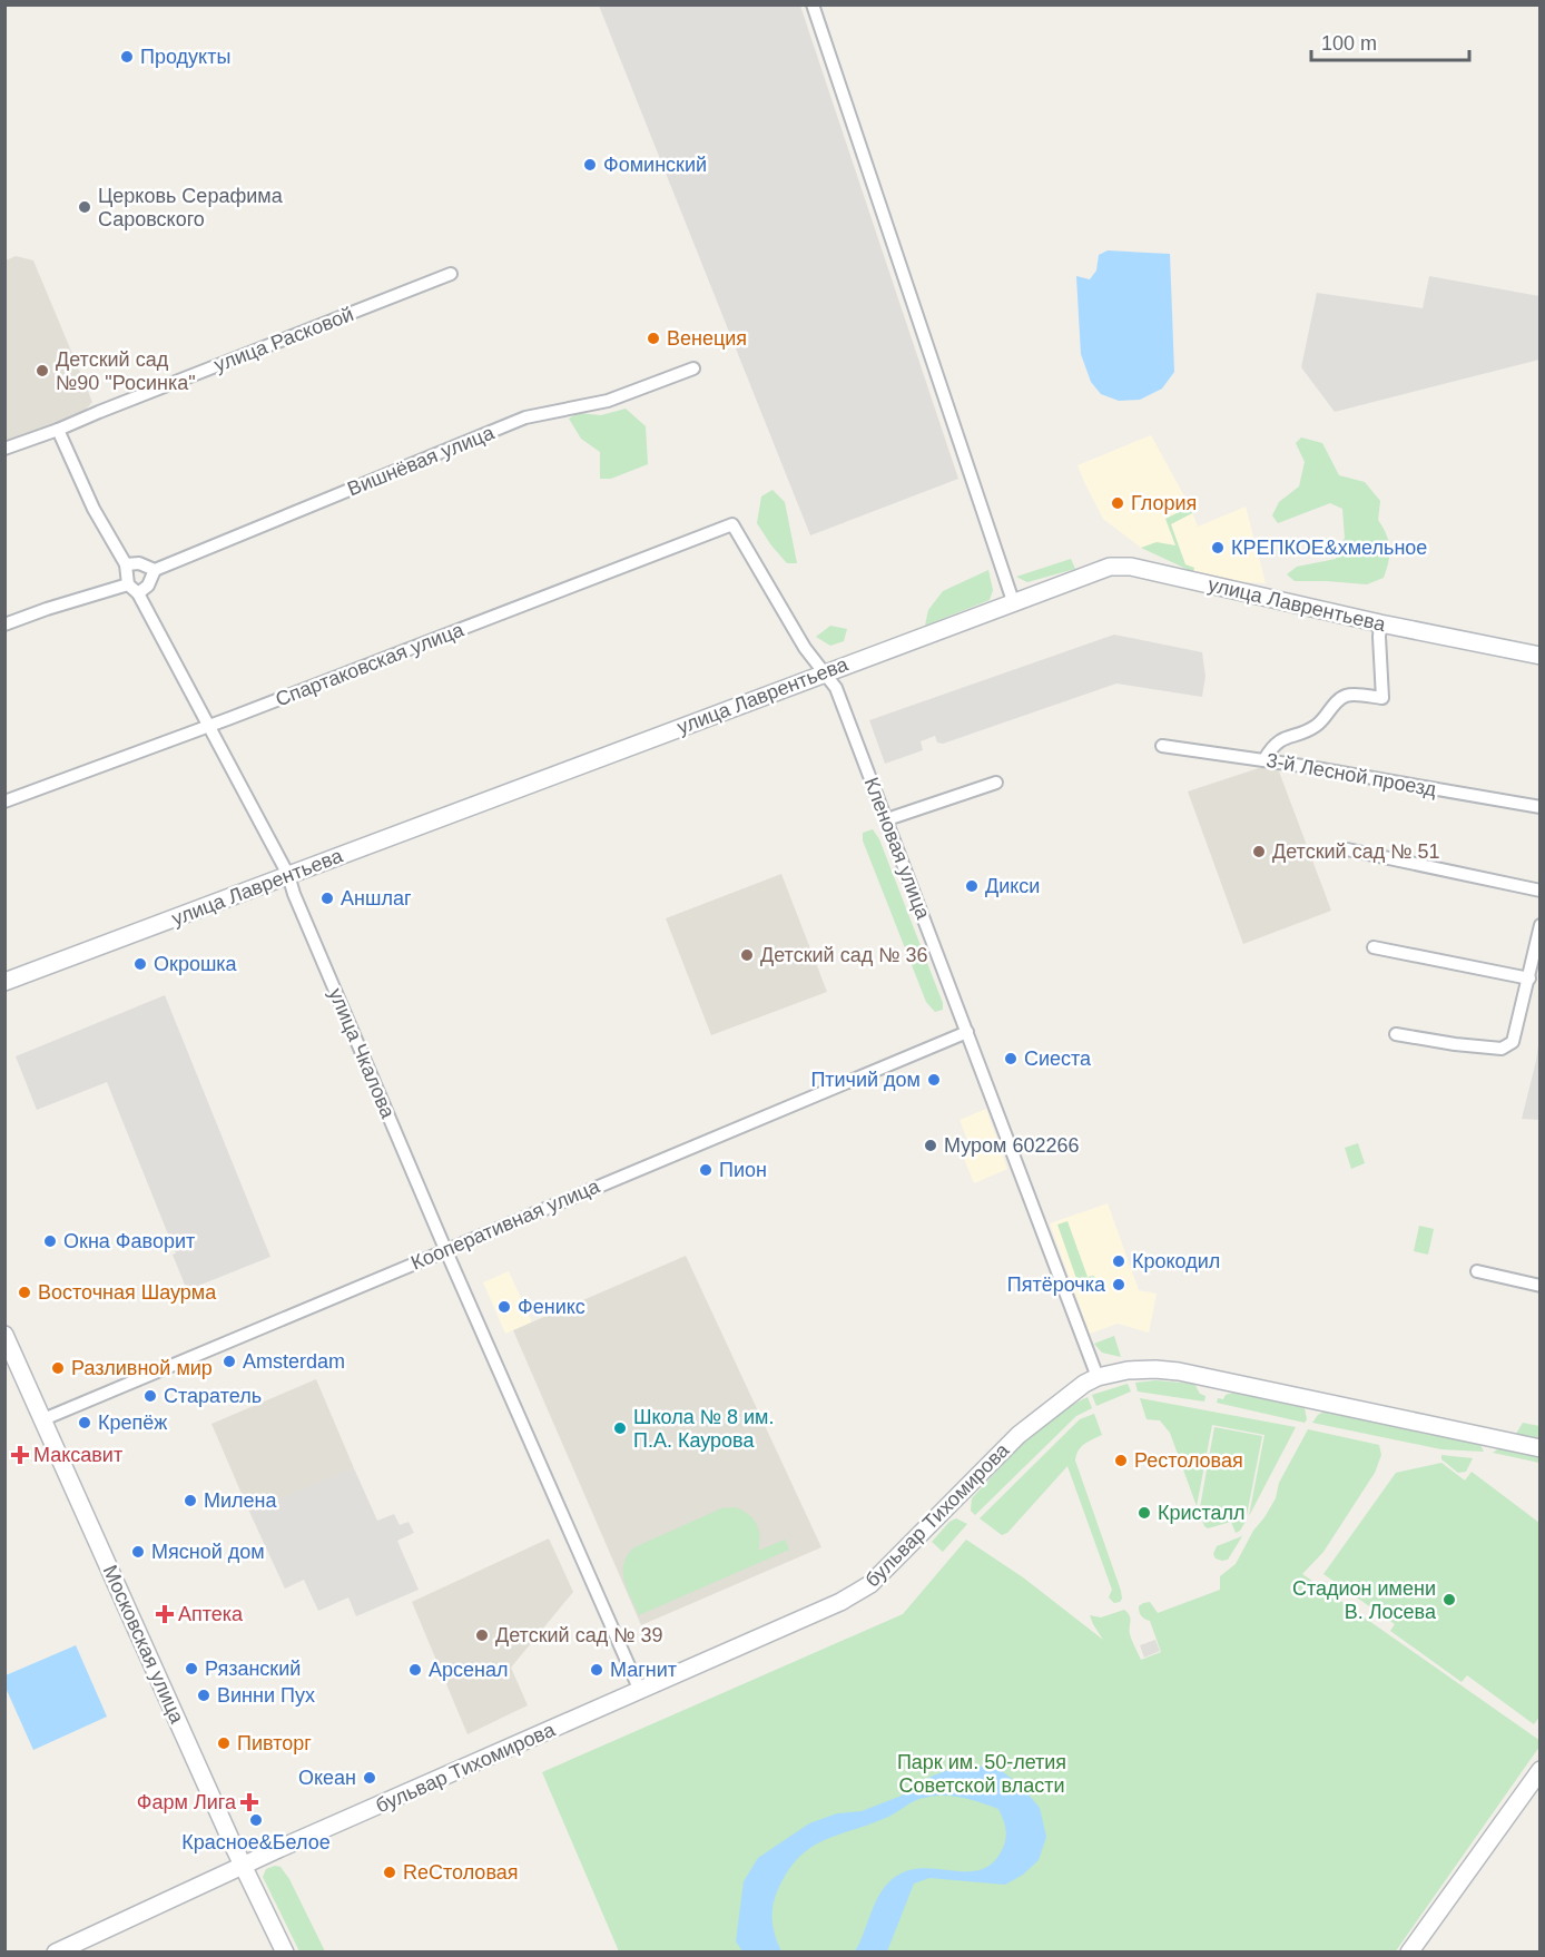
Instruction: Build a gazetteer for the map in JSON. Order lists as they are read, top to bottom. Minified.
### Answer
{"streets":{"street":["улица Расковой","Вишнёвая улица","улица Лаврентьева","Спартаковская улица","3-й Лесной проезд","Кленовая улица","улица Чкалова","Кооперативная улица","бульвар Тихомирова","Московская улица"]},"crossings":[["улица Лаврентьева","Кленовая улица"],["улица Лаврентьева","улица Чкалова"],["Спартаковская улица","Кленовая улица"],["Спартаковская улица","улица Чкалова"],["Кленовая улица","Кооперативная улица"],["Кленовая улица","бульвар Тихомирова"],["улица Чкалова","Кооперативная улица"],["улица Чкалова","бульвар Тихомирова"],["Кооперативная улица","Московская улица"],["бульвар Тихомирова","Московская улица"]],"parks":["Парк им. 50-летия Советской власти"],"places":{"other":["Продукты","Фоминский","Церковь Серафима Саровского","Венеция","Детский сад №90 \"Росинка\"","Глория","КРЕПКОЕ&хмельное","Детский сад № 51","Дикси","Аншлаг","Детский сад № 36","Окрошка","Сиеста","Птичий дом","Муром 602266","Пион","Окна Фаворит","Крокодил","Пятёрочка","Восточная Шаурма","Феникс","Amsterdam","Разливной мир","Старатель","Крепёж","Школа № 8 им. П.А. Каурова","Рестоловая","Милена","Кристалл","Мясной дом","Стадион имени В. Лосева","Детский сад № 39","Рязанский","Арсенал","Магнит","Винни Пух","Пивторг","Океан","Красное&Белое","ReСтоловая"],"health":["Максавит","Аптека","Фарм Лига"]},"scale_bar":"100 m"}
